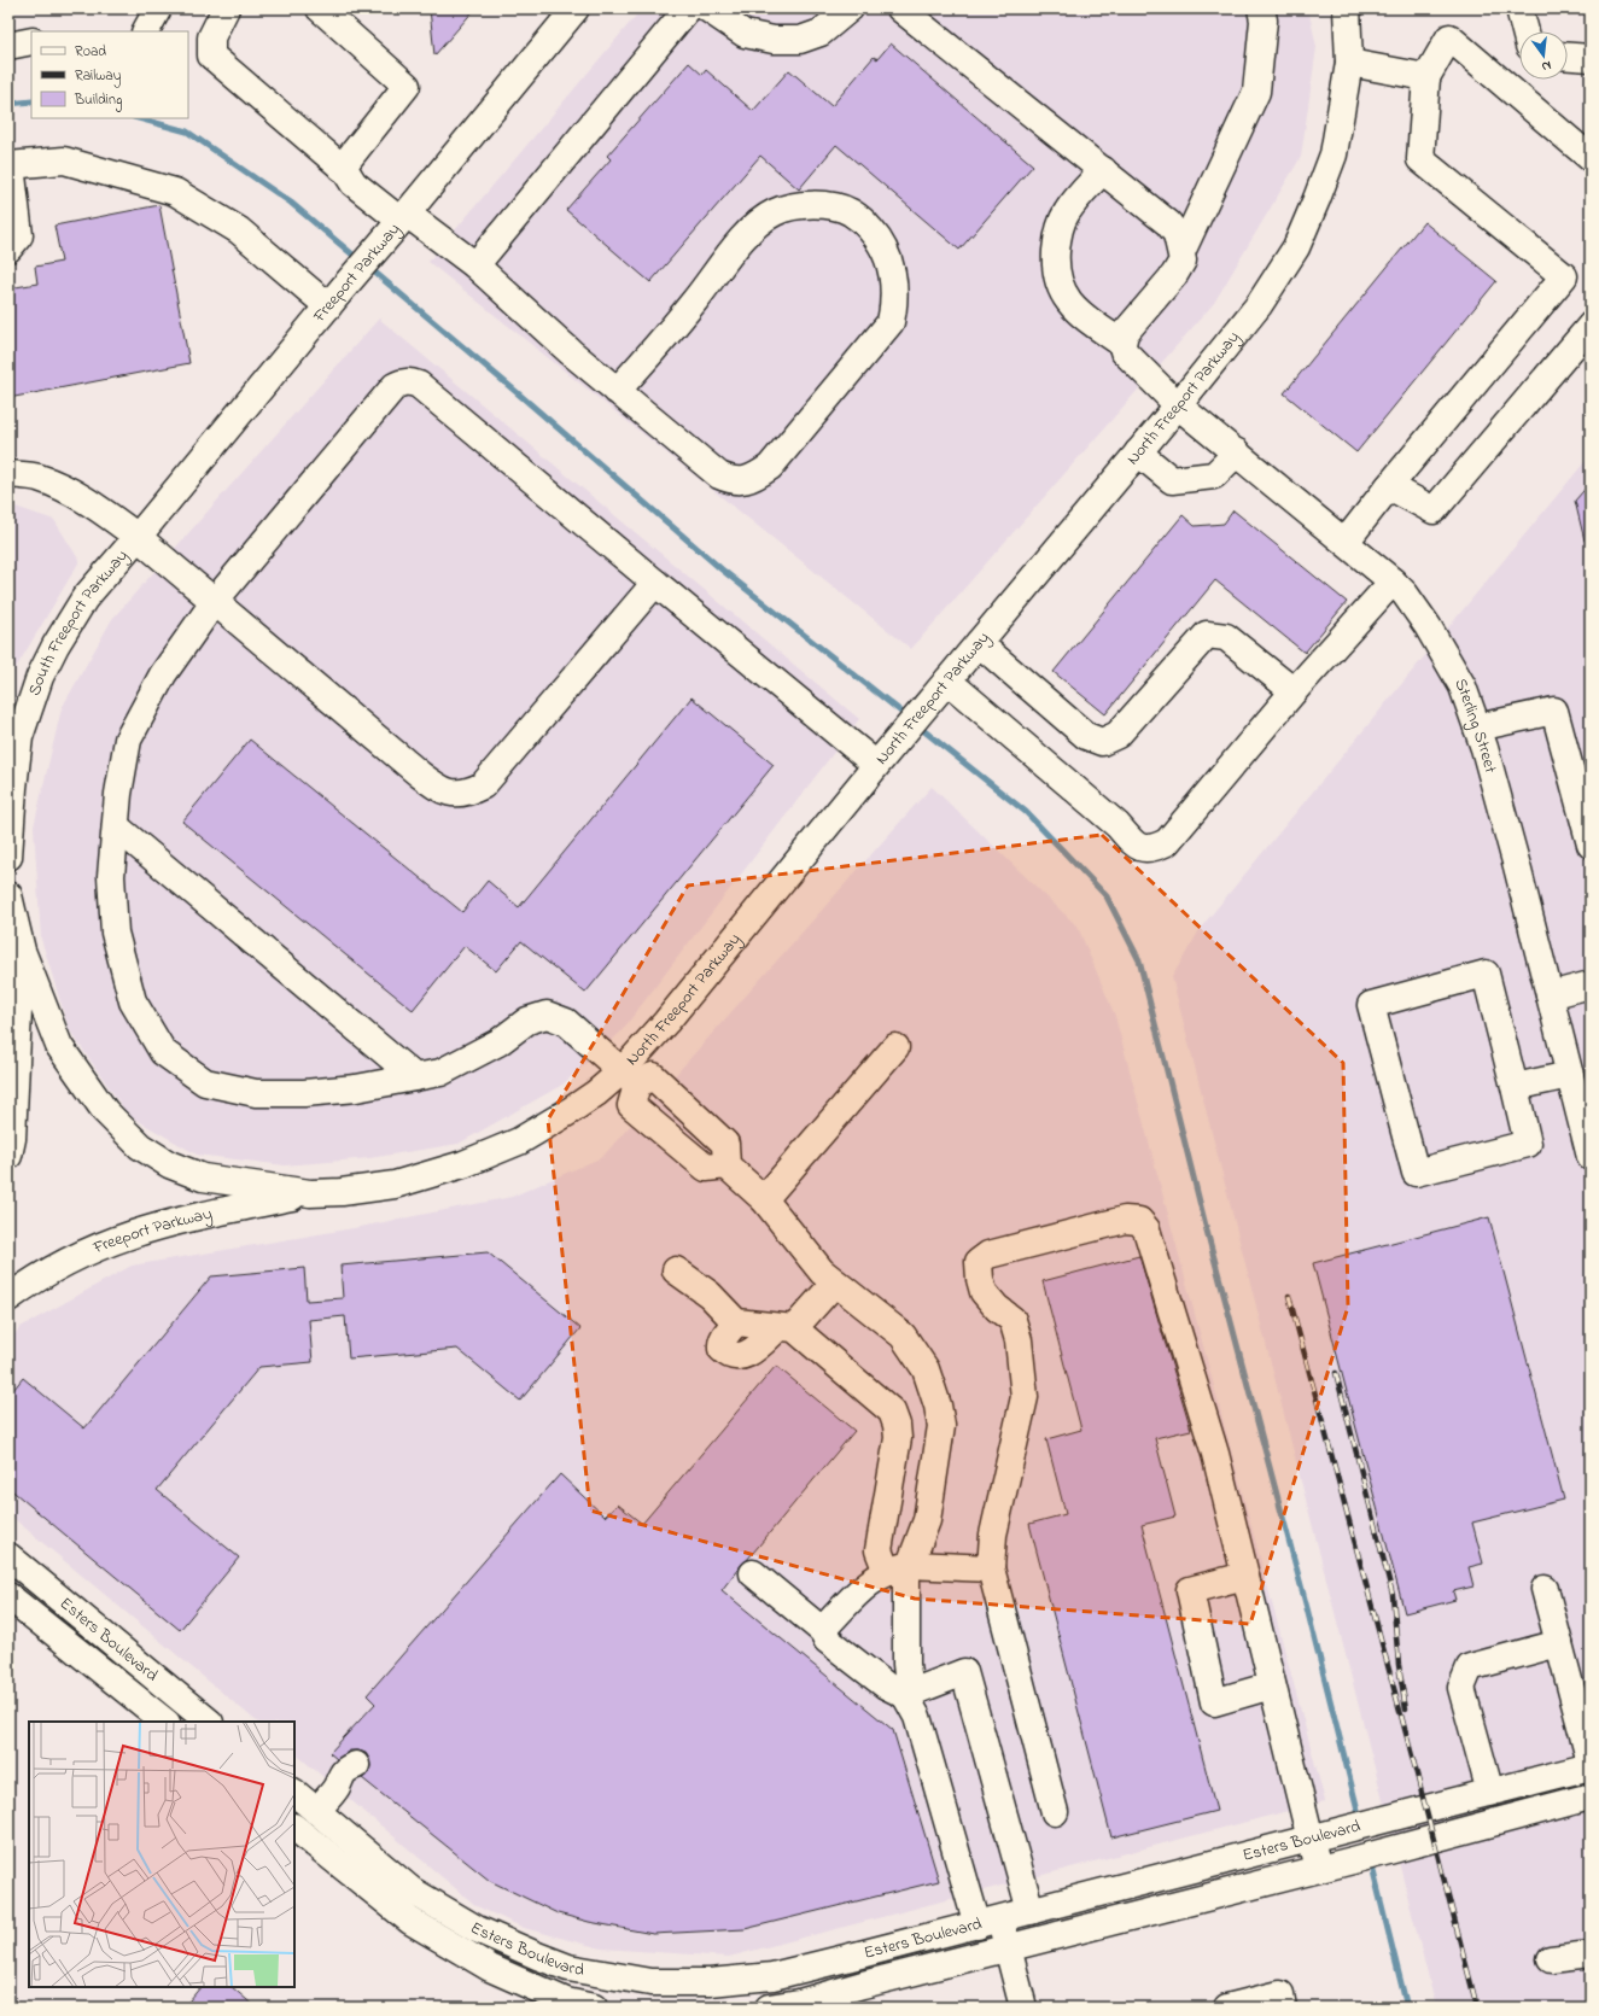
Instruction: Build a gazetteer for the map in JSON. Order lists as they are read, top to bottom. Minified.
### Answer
{"streets":{"main road":["Freeport Parkway","North Freeport Parkway","South Freeport Parkway","Sterling Street","Esters Boulevard"]},"crossings":[["Freeport Parkway","North Freeport Parkway"],["Freeport Parkway","South Freeport Parkway"],["North Freeport Parkway","Sterling Street"]],"legend":["Road","Railway","Building"],"north":"bottom"}
